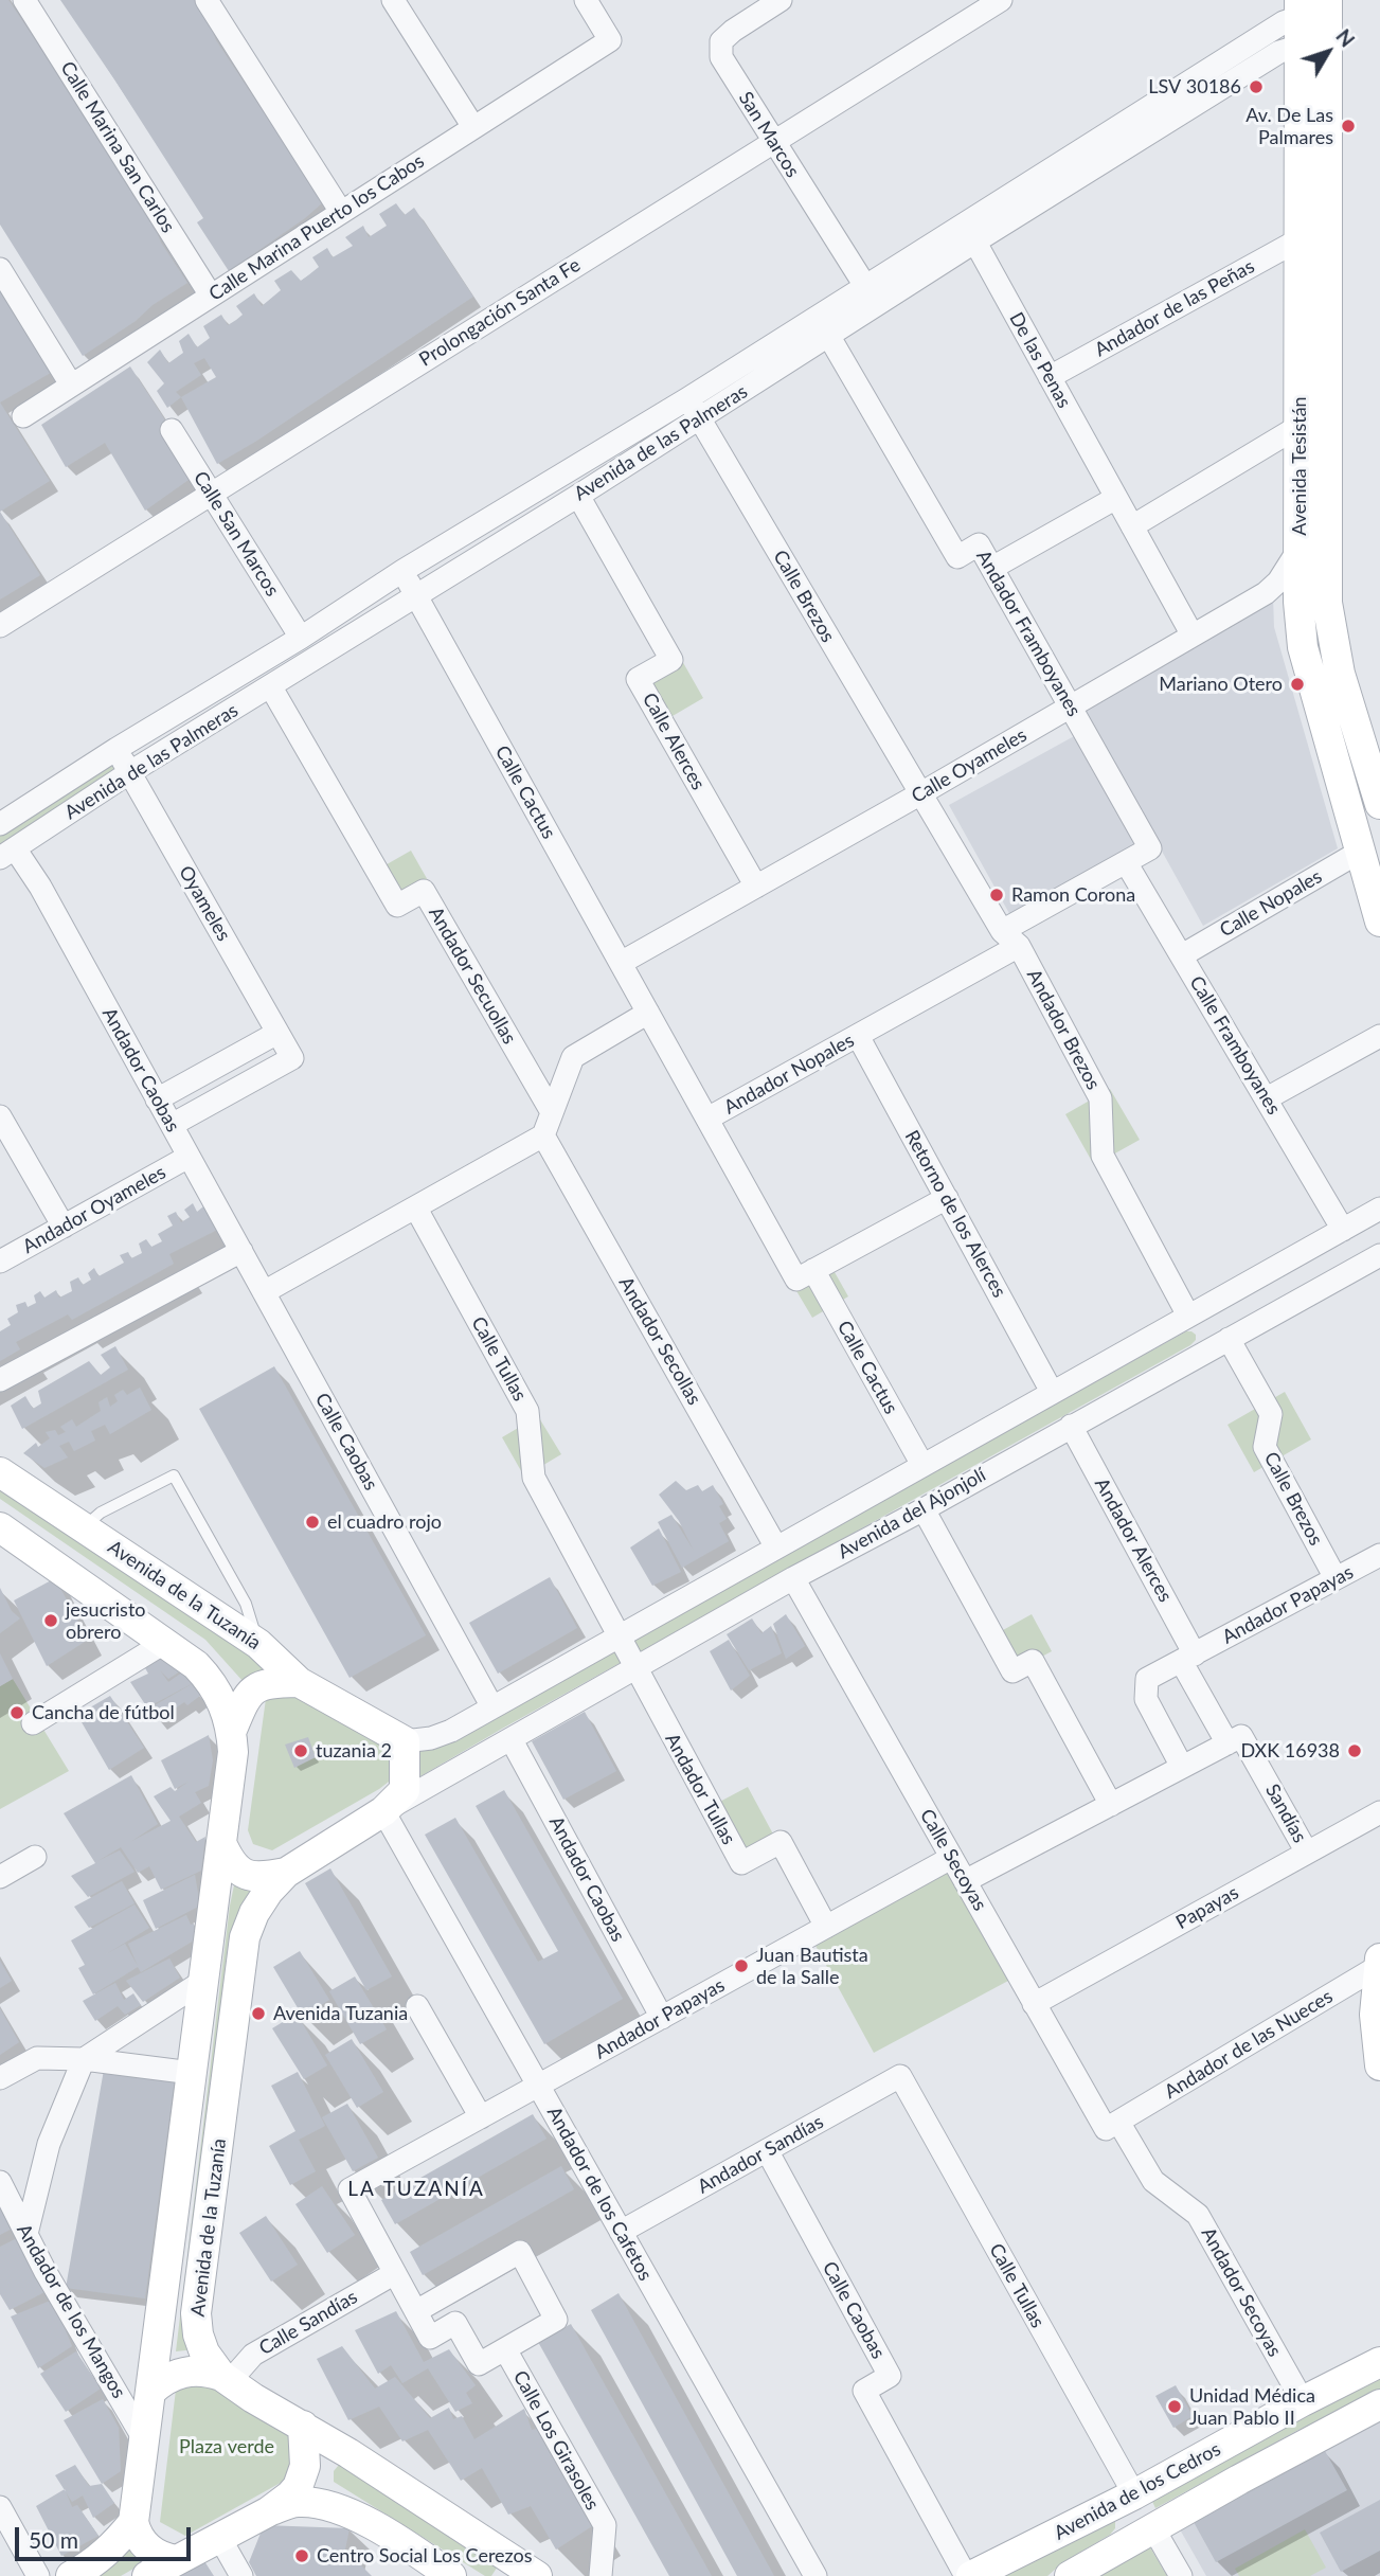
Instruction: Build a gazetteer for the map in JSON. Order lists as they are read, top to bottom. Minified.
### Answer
{"streets":{"street":["San Marcos","Calle Marina San Carlos","Calle Marina Puerto los Cabos","Andador de las Peñas","Prolongación Santa Fe","De las Penas","Avenida de las Palmeras","Avenida Tesistán","Calle San Marcos","Calle Brezos","Andador Framboyanes","Calle Alerces","Calle Oyameles","Calle Cactus","Oyameles","Calle Nopales","Andador Secuollas","Andador Brezos","Calle Framboyanes","Andador Caobas","Andador Nopales","Andador Oyameles","Retorno de los Alerces","Andador Secollas","Calle Tullas","Calle Caobas","Avenida del Ajonjolí","Andador Alerces","Avenida de la Tuzanía","Andador Papayas","Andador Tullas","Sandías","Calle Secoyas","Papayas","Andador de las Nueces","Andador Sandías","Andador de los Cafetos","Andador Secoyas","Andador de los Mangos","Calle Sandías","Calle Los Girasoles","Avenida de los Cedros"]},"crossings":[["San Marcos","Prolongación Santa Fe"],["San Marcos","Avenida de las Palmeras"],["Calle Marina San Carlos","Calle Marina Puerto los Cabos"],["Andador de las Peñas","De las Penas"],["Andador de las Peñas","Avenida Tesistán"],["Prolongación Santa Fe","Calle San Marcos"],["De las Penas","Avenida de las Palmeras"],["De las Penas","Calle Oyameles"],["Avenida de las Palmeras","Avenida Tesistán"],["Avenida de las Palmeras","Calle San Marcos"],["Avenida de las Palmeras","Calle Brezos"],["Avenida de las Palmeras","Andador Framboyanes"],["Avenida de las Palmeras","Calle Alerces"],["Avenida de las Palmeras","Calle Cactus"],["Avenida de las Palmeras","Oyameles"],["Avenida de las Palmeras","Andador Secuollas"],["Avenida de las Palmeras","Andador Caobas"],["Avenida Tesistán","Calle Oyameles"],["Avenida Tesistán","Calle Nopales"],["Calle Brezos","Calle Oyameles"],["Calle Brezos","Avenida del Ajonjolí"],["Calle Brezos","Andador Papayas"],["Andador Framboyanes","Calle Oyameles"],["Andador Framboyanes","Andador Nopales"],["Calle Alerces","Calle Oyameles"],["Calle Oyameles","Calle Cactus"],["Calle Cactus","Andador Nopales"],["Calle Cactus","Avenida del Ajonjolí"],["Oyameles","Andador Caobas"],["Calle Nopales","Calle Framboyanes"],["Andador Brezos","Andador Nopales"],["Andador Brezos","Avenida del Ajonjolí"],["Calle Framboyanes","Andador Nopales"],["Calle Framboyanes","Avenida del Ajonjolí"],["Andador Caobas","Andador Oyameles"],["Andador Caobas","Calle Caobas"],["Andador Caobas","Avenida del Ajonjolí"],["Andador Caobas","Andador Papayas"],["Andador Nopales","Retorno de los Alerces"],["Retorno de los Alerces","Avenida del Ajonjolí"],["Andador Secollas","Avenida del Ajonjolí"],["Calle Tullas","Avenida del Ajonjolí"],["Calle Tullas","Andador Sandías"],["Calle Tullas","Avenida de los Cedros"],["Calle Caobas","Avenida del Ajonjolí"],["Calle Caobas","Andador Sandías"],["Avenida del Ajonjolí","Andador Alerces"],["Avenida del Ajonjolí","Avenida de la Tuzanía"],["Avenida del Ajonjolí","Andador Tullas"],["Avenida del Ajonjolí","Calle Secoyas"],["Avenida del Ajonjolí","Andador de los Cafetos"],["Andador Alerces","Andador Papayas"],["Andador Alerces","Sandías"],["Avenida de la Tuzanía","Andador de los Cafetos"],["Avenida de la Tuzanía","Andador de los Mangos"],["Avenida de la Tuzanía","Calle Sandías"],["Andador Papayas","Andador Tullas"],["Andador Papayas","Sandías"],["Andador Papayas","Calle Secoyas"],["Andador Papayas","Andador de los Cafetos"],["Andador Papayas","Calle Sandías"],["Sandías","Papayas"],["Calle Secoyas","Papayas"],["Calle Secoyas","Andador de las Nueces"],["Calle Secoyas","Andador Secoyas"],["Andador de las Nueces","Andador Secoyas"],["Andador Sandías","Andador de los Cafetos"],["Andador Secoyas","Avenida de los Cedros"],["Andador de los Mangos","Calle Sandías"]],"districts":["LA TUZANÍA"],"parks":["Plaza verde"],"places":["LSV 30186","Av. De Las Palmares","Mariano Otero","Ramon Corona","el cuadro rojo","jesucristo obrero","Cancha de fútbol","tuzania 2","DXK 16938","Juan Bautista de la Salle","Avenida Tuzania","Unidad Médica Juan Pablo II","Centro Social Los Cerezos"],"scale_bar":"50 m","north":"top right"}
